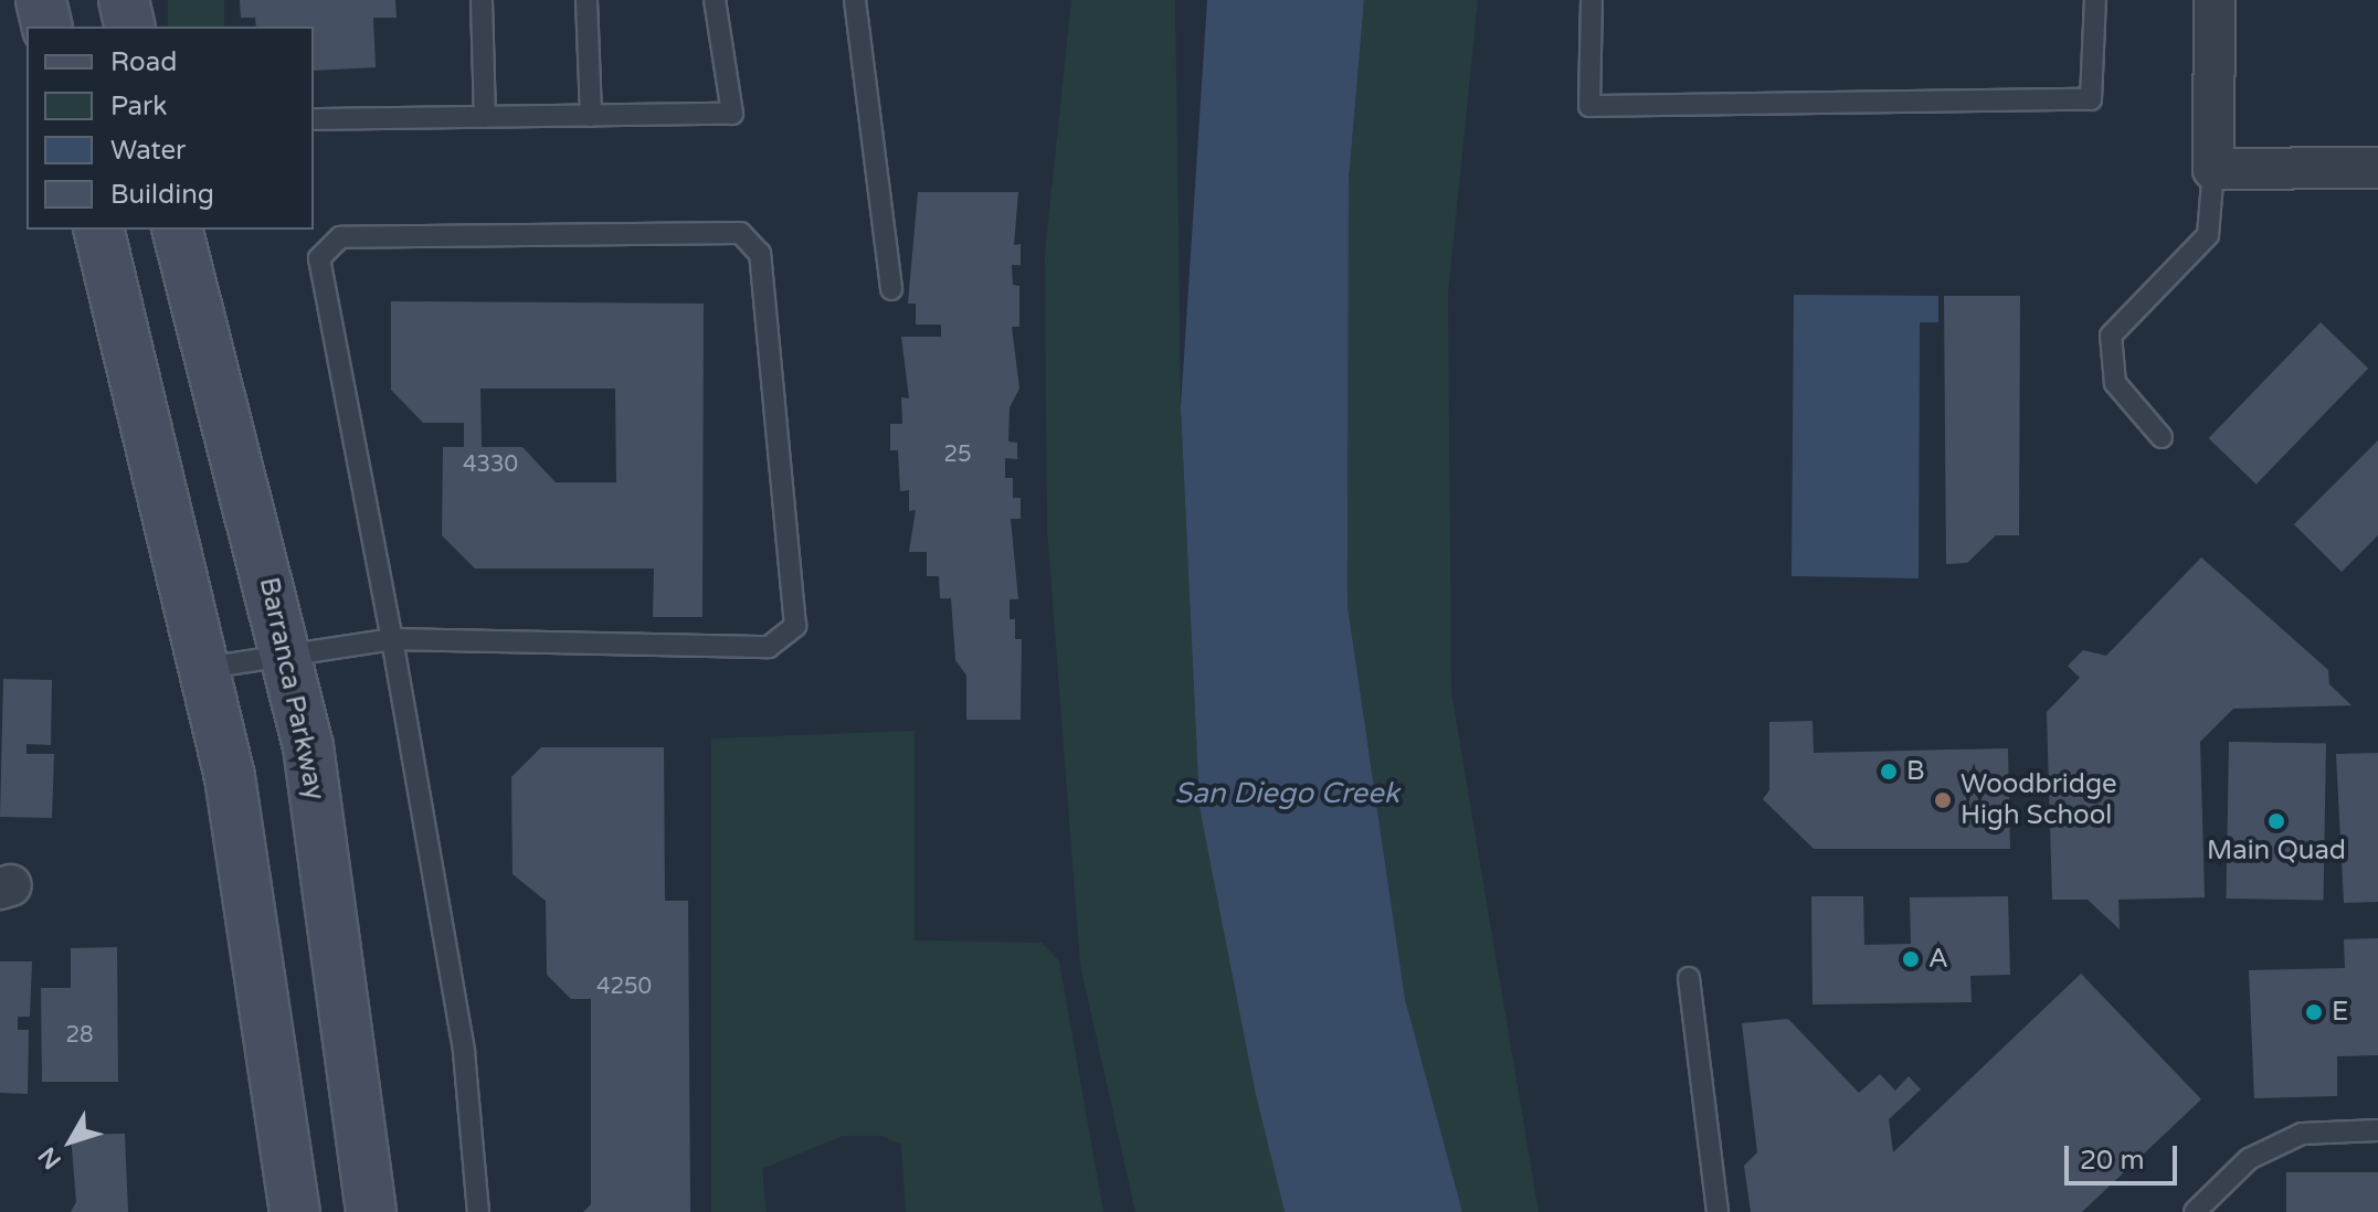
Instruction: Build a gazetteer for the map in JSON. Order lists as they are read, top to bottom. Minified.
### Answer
{"streets":{"main road":["Barranca Parkway"]},"water":["San Diego Creek"],"places":["B","Woodbridge High School","Main Quad","A","E"],"house_numbers":["25","4330","4250","28"],"legend":["Road","Park","Water","Building"],"scale_bar":"20 m","north":"bottom left"}
